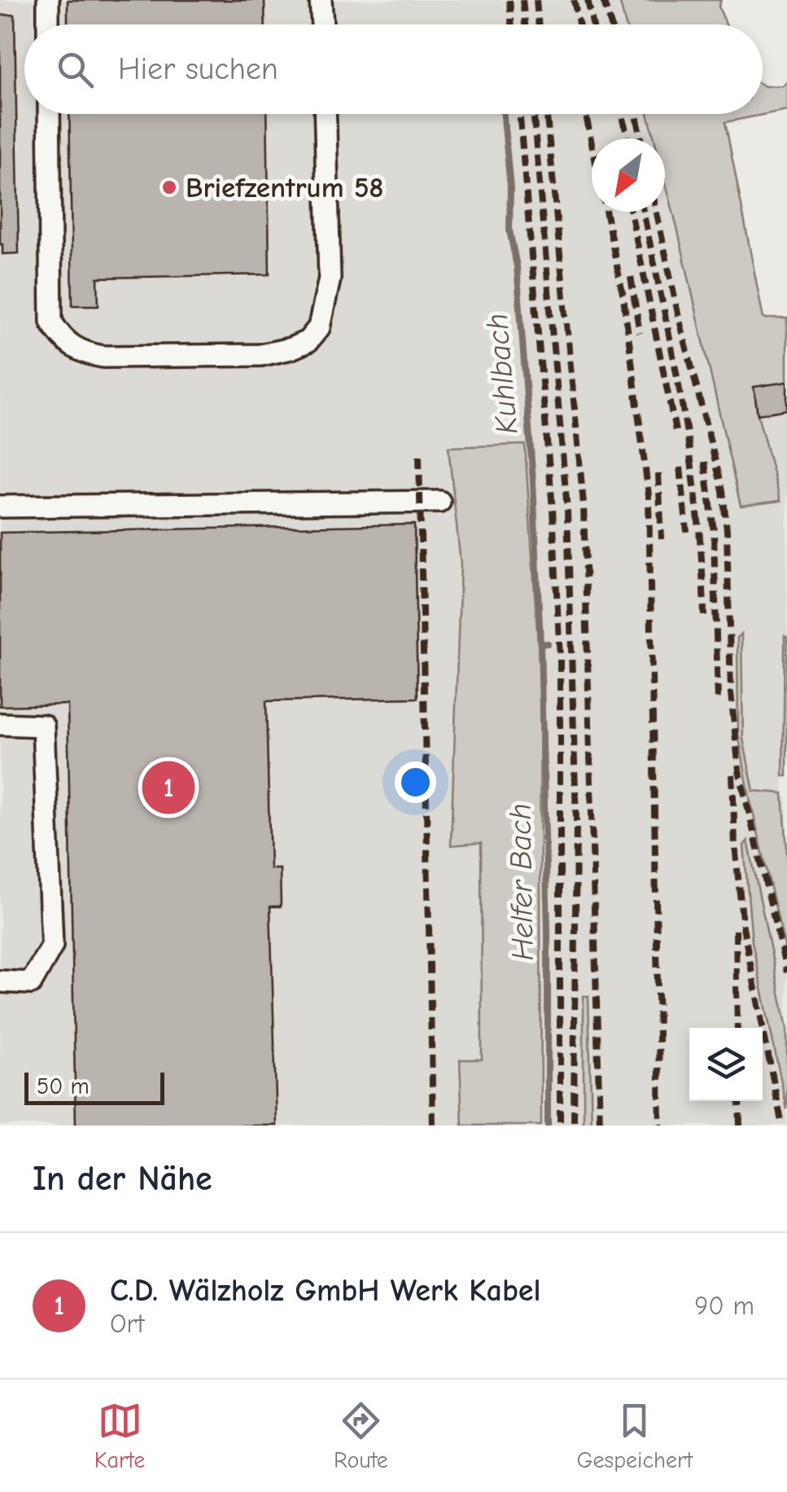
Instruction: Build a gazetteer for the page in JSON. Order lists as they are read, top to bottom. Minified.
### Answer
{"water":["Kuhlbach","Helfer Bach"],"places":["Briefzentrum 58"],"scale_bar":"50 m","north":"bottom left","page":{"search":"Hier suchen","pins":"1","scale":"50 m","heading":"In der Nähe","list":[{"mark":"1","name":"C.D. Wälzholz GmbH Werk Kabel","note":"Ort","value":"90 m"}],"nav":["Karte","Route","Gespeichert"]}}
